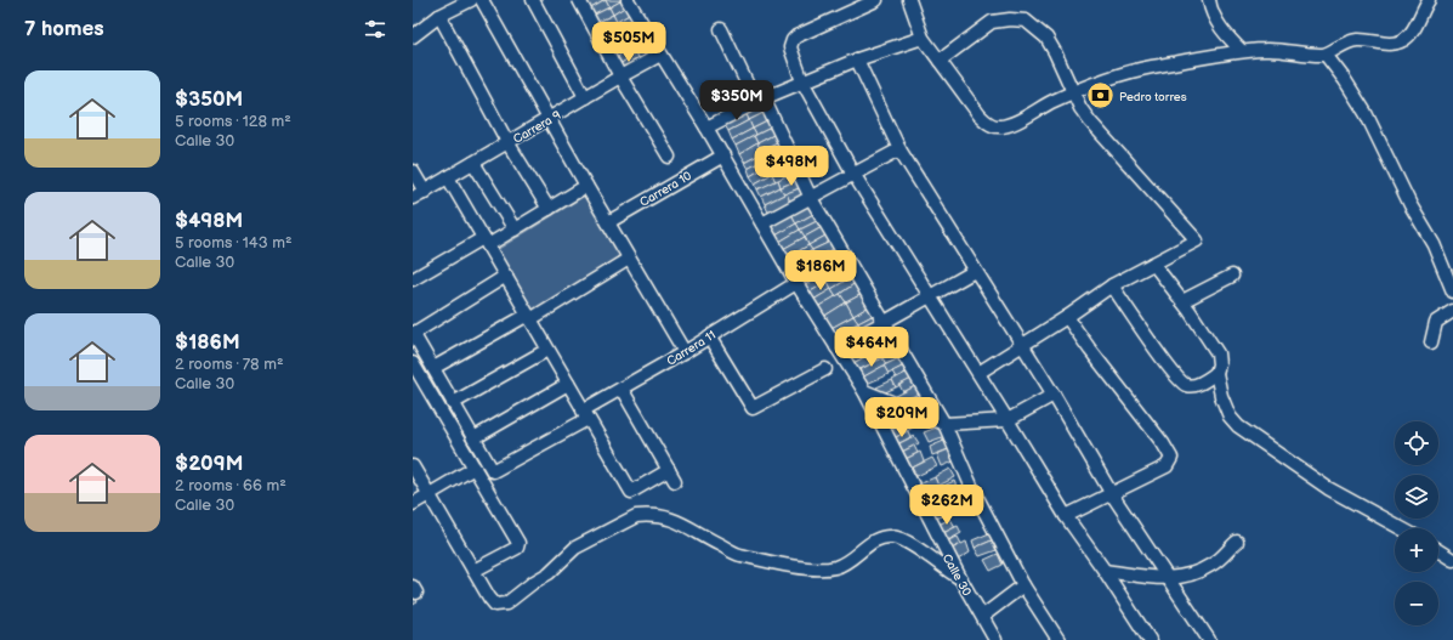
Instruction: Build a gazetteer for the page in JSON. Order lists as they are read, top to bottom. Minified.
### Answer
{"streets":{"street":["Carrera 9","Carrera 10","Carrera 11","Calle 30"]},"crossings":[["Carrera 9","Calle 30"],["Carrera 10","Calle 30"],["Carrera 11","Calle 30"]],"places":{"bank":["Pedro torres"]},"page":{"heading":"7 homes","price":["$505M","$350M","$498M","$186M","$464M","$209M","$262M"],"list":[{"name":"$350M","note":"5 rooms · 128 m² · Calle 30"},{"name":"$498M","note":"5 rooms · 143 m² · Calle 30"},{"name":"$186M","note":"2 rooms · 78 m² · Calle 30"},{"name":"$209M","note":"2 rooms · 66 m² · Calle 30"}],"map_buttons":["+","−"]}}
